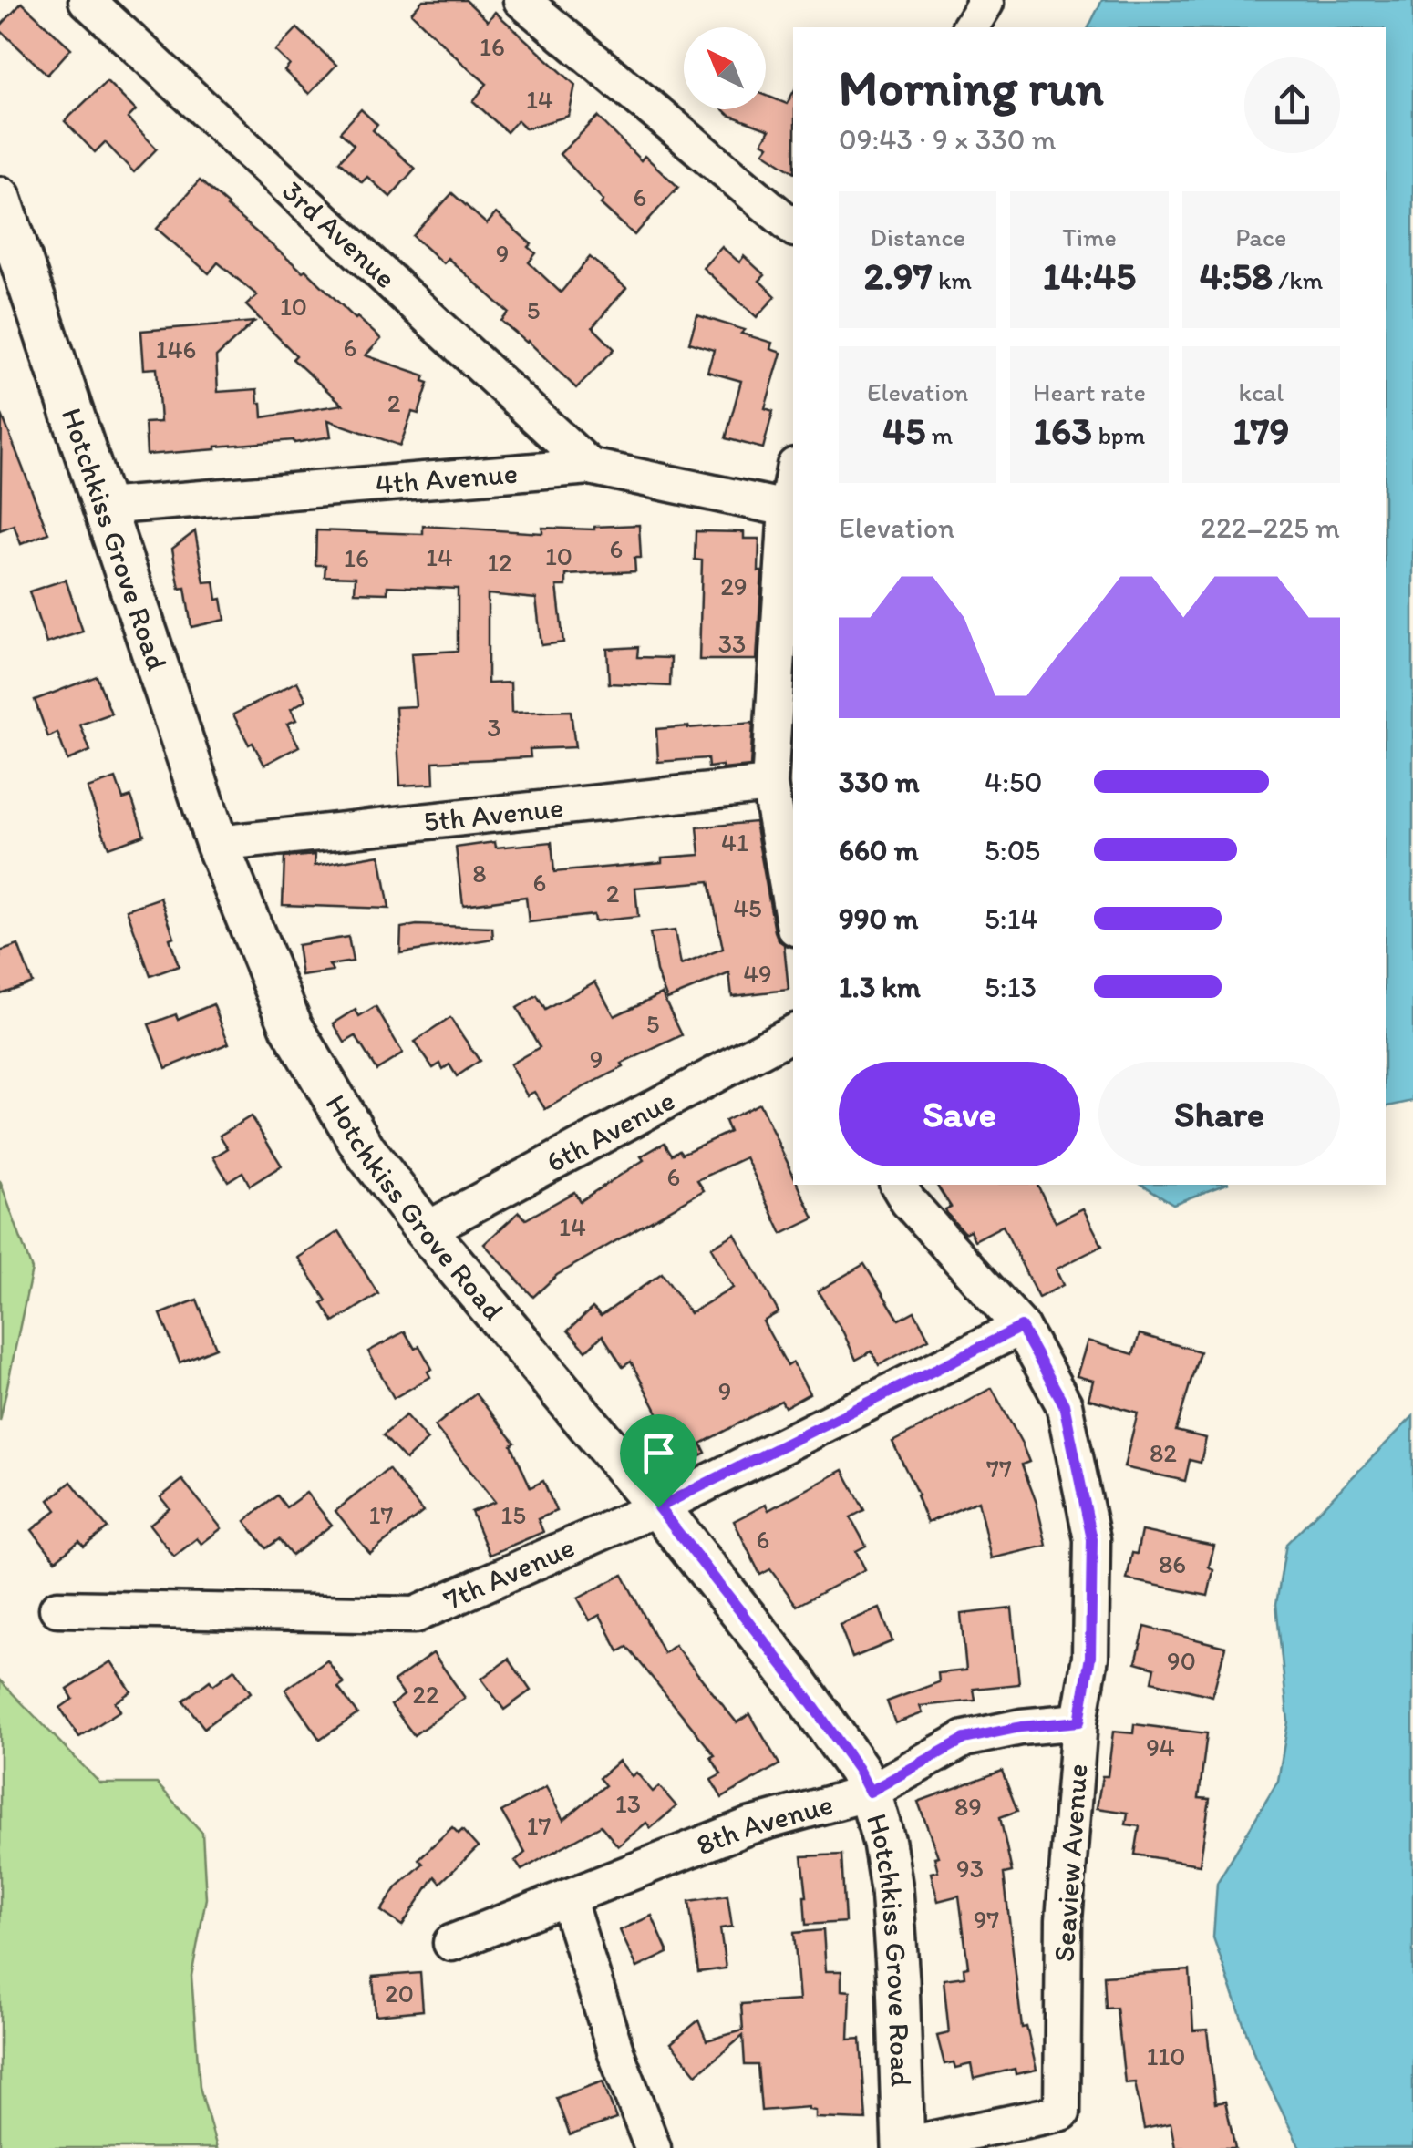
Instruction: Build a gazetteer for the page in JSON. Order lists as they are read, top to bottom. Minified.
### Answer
{"streets":{"main road":["Hotchkiss Grove Road"],"street":["3rd Avenue","4th Avenue","5th Avenue","6th Avenue","7th Avenue","8th Avenue","Seaview Avenue"]},"crossings":[["3rd Avenue","4th Avenue"],["4th Avenue","Hotchkiss Grove Road"],["Hotchkiss Grove Road","5th Avenue"],["Hotchkiss Grove Road","6th Avenue"],["Hotchkiss Grove Road","7th Avenue"],["Hotchkiss Grove Road","8th Avenue"],["Hotchkiss Grove Road","Seaview Avenue"],["7th Avenue","Seaview Avenue"],["8th Avenue","Seaview Avenue"]],"house_numbers":["16","14","6","9","10","5","6","146","2","6","10","14","16","12","29","33","3","41","8","6","2","45","49","5","9","6","14","9","82","77","17","15","6","86","90","22","94","13","89","17","93","97","20","110"],"north":"top left","page":{"heading":["Morning run","09:43 · 9 × 330 m"],"stats":[["Distance","2.97 km"],["Time","14:45"],["Pace","4:58 /km"],["Elevation","45 m"],["Heart rate","163 bpm"],["kcal","179"]],"chart":["Elevation","222–225 m"],"list":[{"name":"330 m","note":"4:50"},{"name":"660 m","note":"5:05"},{"name":"990 m","note":"5:14"},{"name":"1.3 km","note":"5:13"}],"buttons":["Save","Share"]}}
